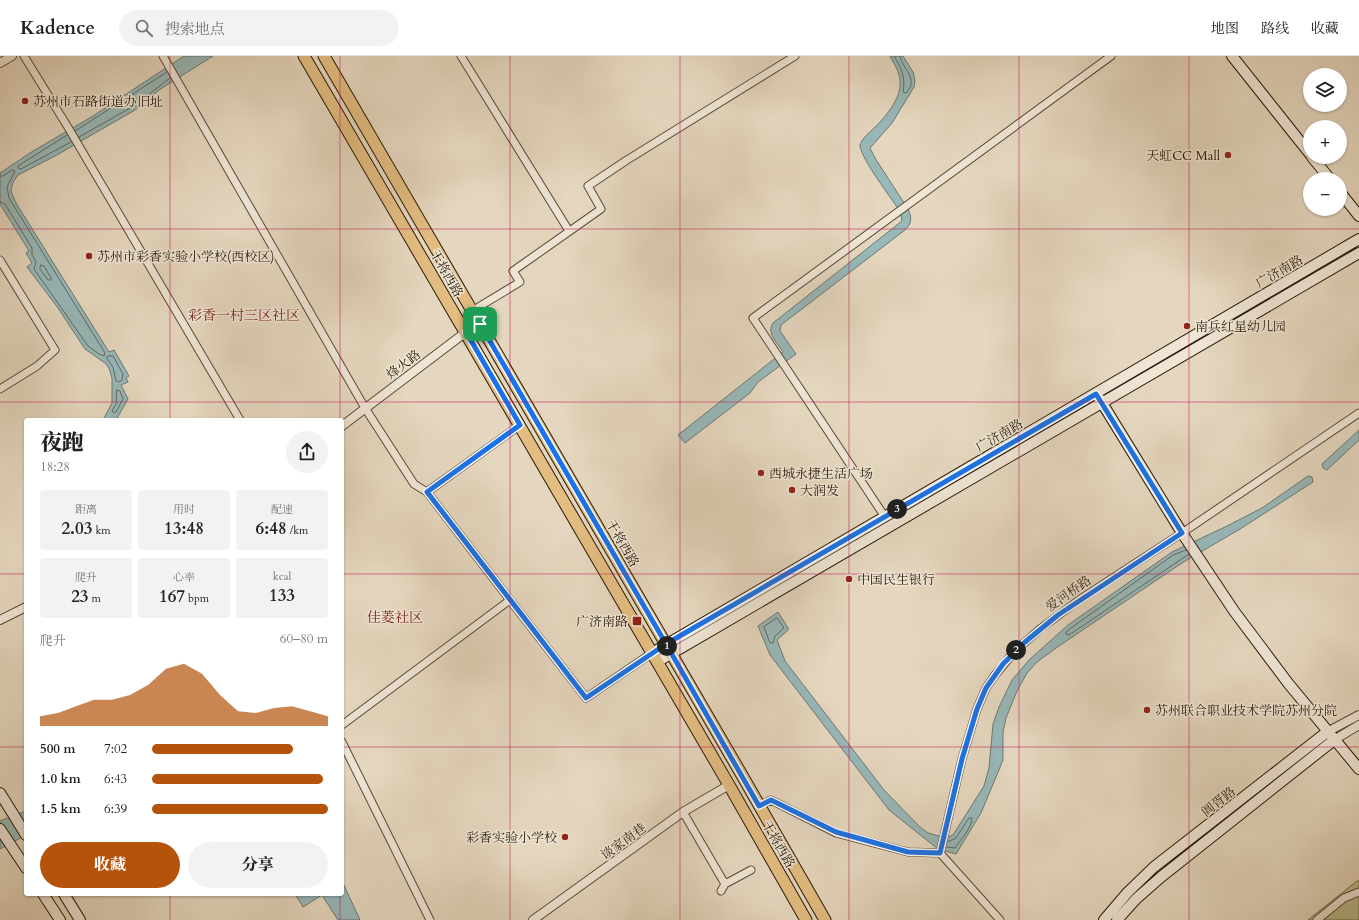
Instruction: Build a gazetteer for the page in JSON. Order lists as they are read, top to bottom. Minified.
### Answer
{"streets":{"main road":["广济南路","干将西路","阊胥路"],"street":["烽火路","爱河桥路","谈家南巷"]},"crossings":[["广济南路","干将西路"],["干将西路","烽火路"],["干将西路","谈家南巷"]],"districts":["彩香一村三区社区","佳菱社区"],"places":{"other":["苏州市石路街道办旧址","天虹CC Mall","苏州市彩香实验小学校(西校区)","南兵红星幼儿园","西城永捷生活广场","大润发","中国民生银行","苏州联合职业技术学院苏州分院","彩香实验小学校"],"transit":["广济南路"]},"page":{"header":"Kadence","search":"搜索地点","nav":["地图","路线","收藏"],"map_buttons":["+","−"],"heading":["夜跑","18:28"],"stats":[["距离","2.03 km"],["用时","13:48"],["配速","6:48 /km"],["爬升","23 m"],["心率","167 bpm"],["kcal","133"]],"pins":["3","1","2"],"chart":["爬升","60–80 m"],"list":[{"name":"500 m","note":"7:02"},{"name":"1.0 km","note":"6:43"},{"name":"1.5 km","note":"6:39"}],"buttons":["收藏","分享"]}}
